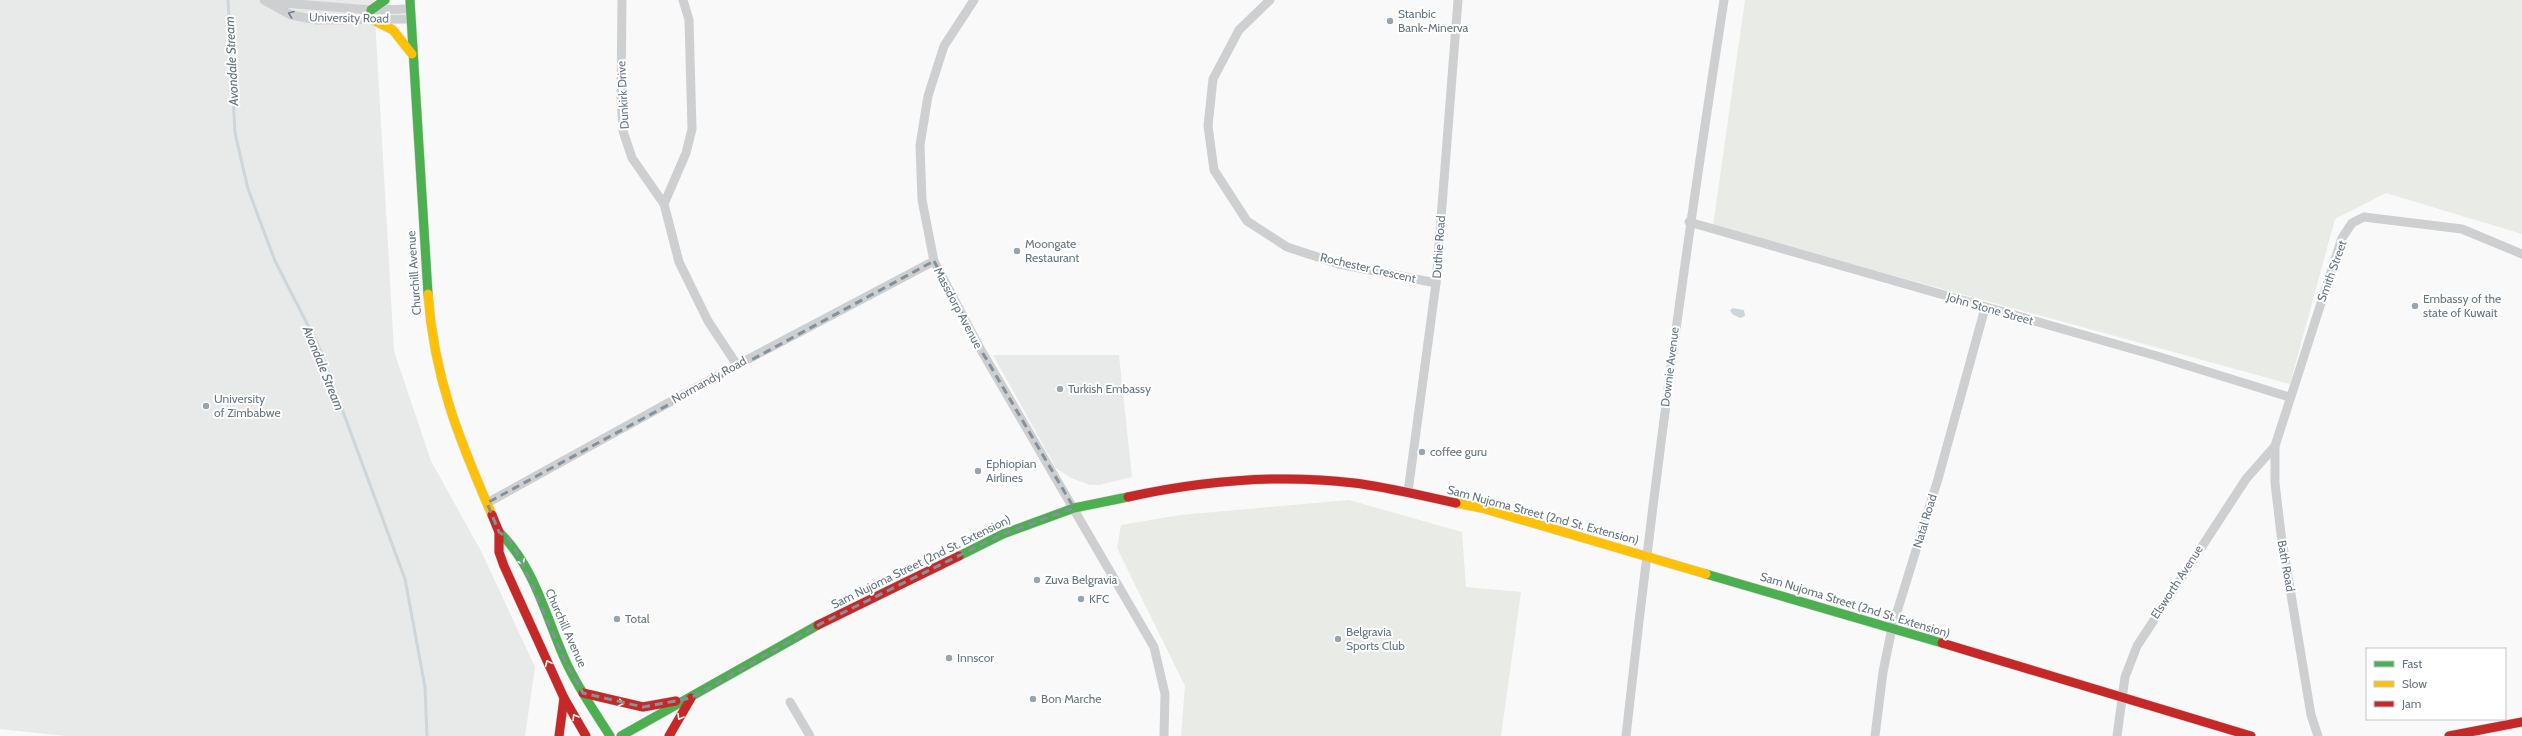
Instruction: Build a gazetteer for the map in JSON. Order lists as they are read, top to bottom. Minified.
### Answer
{"streets":{"main road":["Churchill Avenue","Sam Nujoma Street (2nd St. Extension)"],"street":["University Road","Dunkirk Drive","Duthie Road","Rochester Crescent","Smith Street","Massdorp Avenue","John Stone Street","Downie Avenue","Normandy Road","Natal Road","Bath Road","Elsworth Avenue"]},"crossings":[["University Road","Churchill Avenue"],["Dunkirk Drive","Normandy Road"],["Duthie Road","Rochester Crescent"],["Duthie Road","Sam Nujoma Street (2nd St. Extension)"],["Smith Street","John Stone Street"],["Smith Street","Bath Road"],["Churchill Avenue","Normandy Road"],["Massdorp Avenue","Normandy Road"],["Massdorp Avenue","Sam Nujoma Street (2nd St. Extension)"],["John Stone Street","Downie Avenue"],["John Stone Street","Natal Road"],["John Stone Street","Bath Road"],["Downie Avenue","Sam Nujoma Street (2nd St. Extension)"],["Sam Nujoma Street (2nd St. Extension)","Natal Road"],["Sam Nujoma Street (2nd St. Extension)","Elsworth Avenue"],["Bath Road","Elsworth Avenue"]],"water":["Avondale Stream"],"places":["Stanbic Bank-Minerva","Moongate Restaurant","Embassy of the state of Kuwait","Turkish Embassy","University of Zimbabwe","coffee guru","Ephiopian Airlines","Zuva Belgravia","KFC","Total","Belgravia Sports Club","Innscor","Bon Marche"],"legend":["Fast","Slow","Jam"]}
